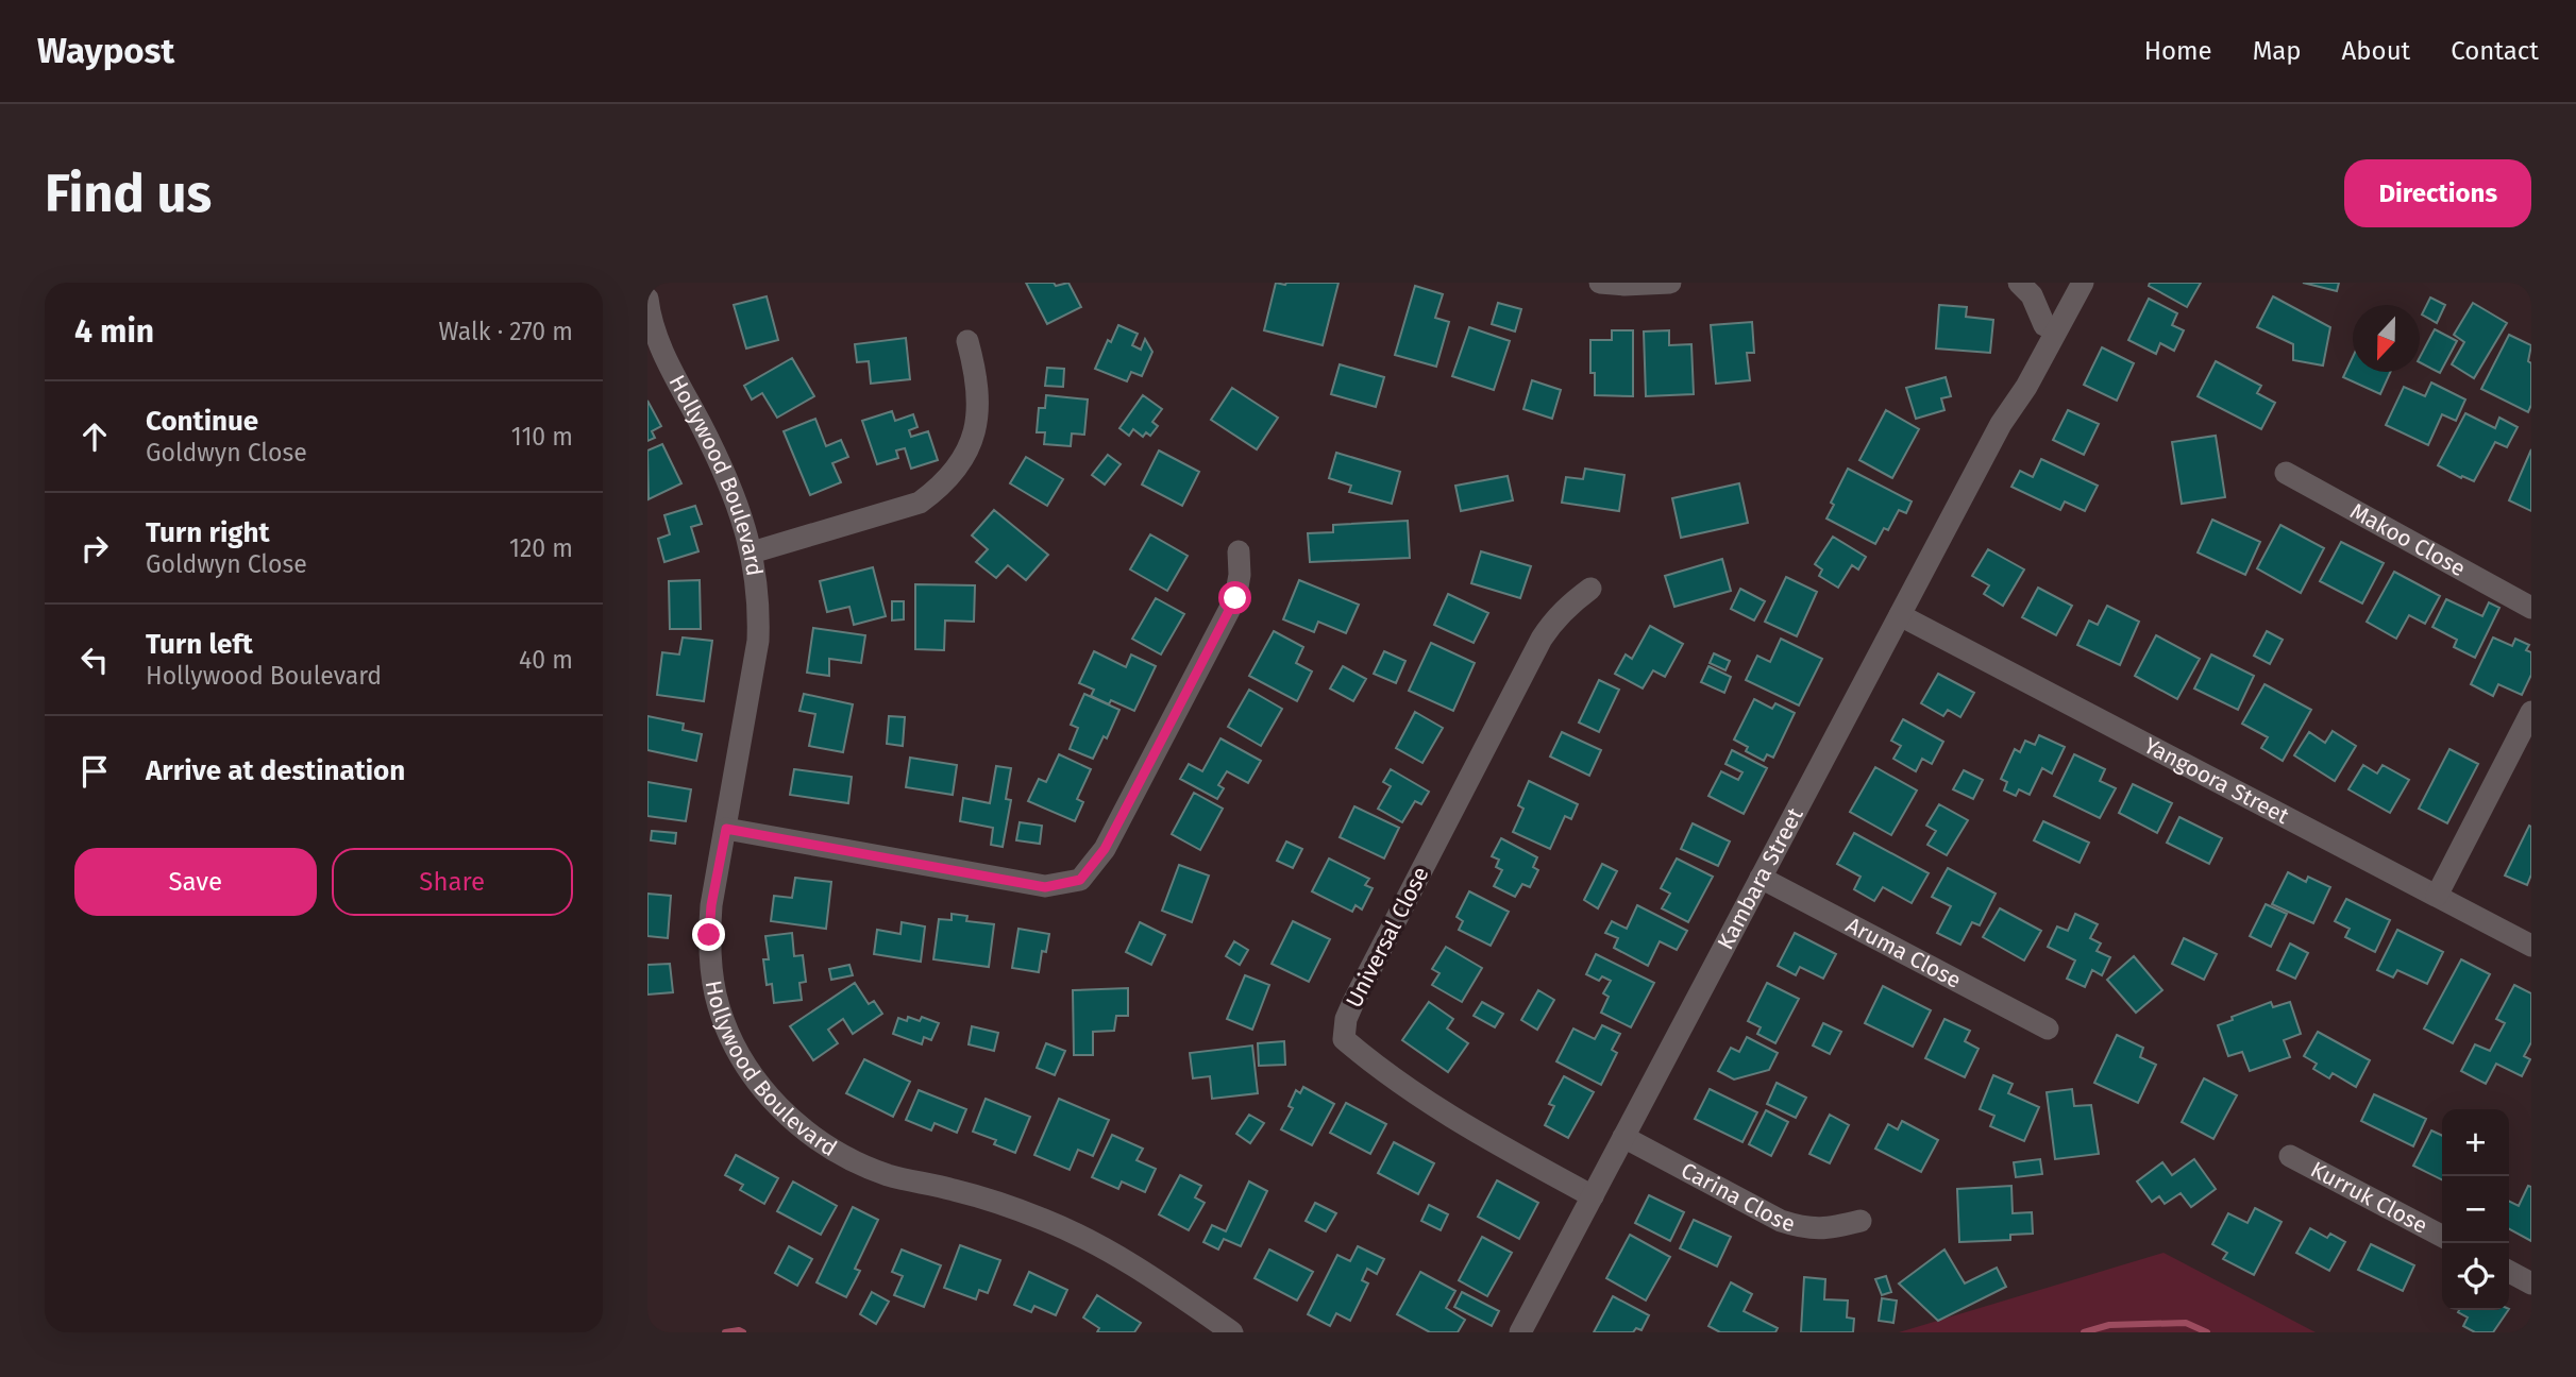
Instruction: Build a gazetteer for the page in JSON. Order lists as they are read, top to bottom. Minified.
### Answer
{"streets":{"street":["Hollywood Boulevard","Makoo Close","Yangoora Street","Kambara Street","Universal Close","Aruma Close","Carina Close","Kurruk Close"]},"crossings":[["Yangoora Street","Kambara Street"],["Kambara Street","Universal Close"],["Kambara Street","Aruma Close"],["Kambara Street","Carina Close"]],"north":"bottom","page":{"header":"Waypost","nav":["Home","Map","About","Contact"],"buttons":["Directions",["Save","Share"]],"title":"Find us","heading":["4 min","Walk · 270 m"],"list":[["Continue","Goldwyn Close","110 m"],["Turn right","Goldwyn Close","120 m"],["Turn left","Hollywood Boulevard","40 m"],"Arrive at destination"],"map_buttons":["+","−"]}}
